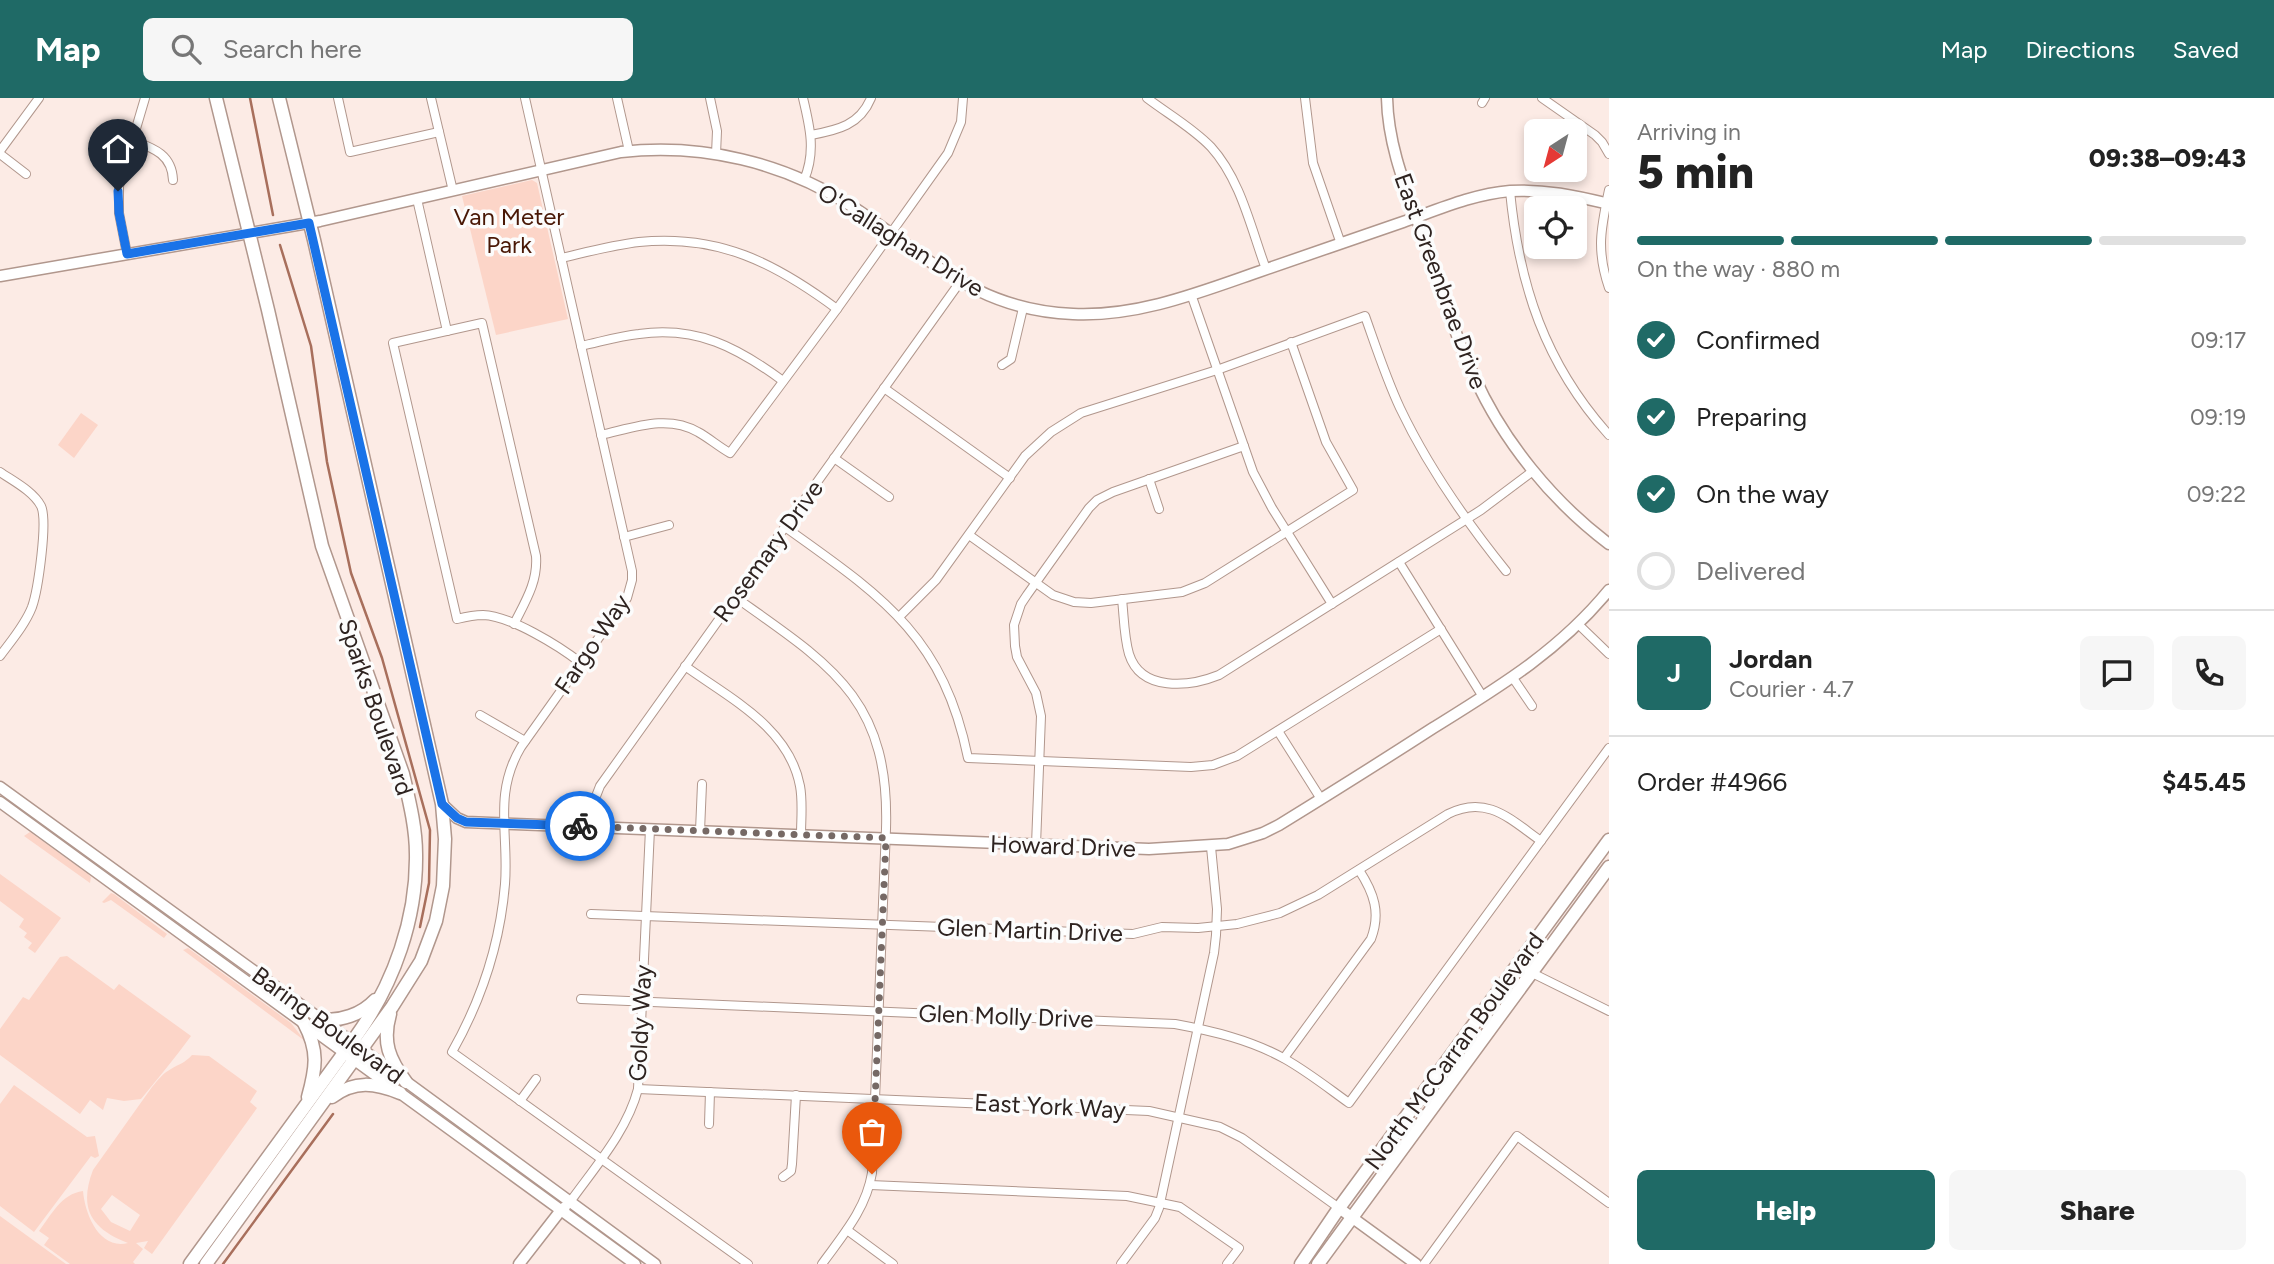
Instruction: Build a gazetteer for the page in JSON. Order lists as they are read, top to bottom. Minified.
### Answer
{"streets":{"main road":["Sparks Boulevard","North McCarran Boulevard"],"street":["O'Callaghan Drive","East Greenbrae Drive","Rosemary Drive","Fargo Way","Howard Drive","Glen Martin Drive","Glen Molly Drive","Goldy Way","Baring Boulevard","East York Way"]},"crossings":[["O'Callaghan Drive","East Greenbrae Drive"],["O'Callaghan Drive","Rosemary Drive"],["O'Callaghan Drive","Fargo Way"],["O'Callaghan Drive","Sparks Boulevard"],["Rosemary Drive","Howard Drive"],["Fargo Way","Howard Drive"],["Sparks Boulevard","Howard Drive"],["Sparks Boulevard","Baring Boulevard"],["Howard Drive","Goldy Way"],["Glen Martin Drive","Glen Molly Drive"],["Glen Martin Drive","Goldy Way"],["Glen Molly Drive","Goldy Way"],["Goldy Way","Baring Boulevard"],["Goldy Way","East York Way"],["North McCarran Boulevard","East York Way"]],"parks":["Van Meter Park"],"north":"bottom left","page":{"header":"Map","search":"Search here","nav":["Map","Directions","Saved"],"heading":["5 min","Arriving in","09:38–09:43"],"panel":["Jordan","Courier · 4.7","Order #4966","$45.45"],"bar":"On the way · 880 m","list":[["Confirmed","09:17"],["Preparing","09:19"],["On the way","09:22"],"Delivered"],"round":"J","buttons":["Help","Share"]}}
